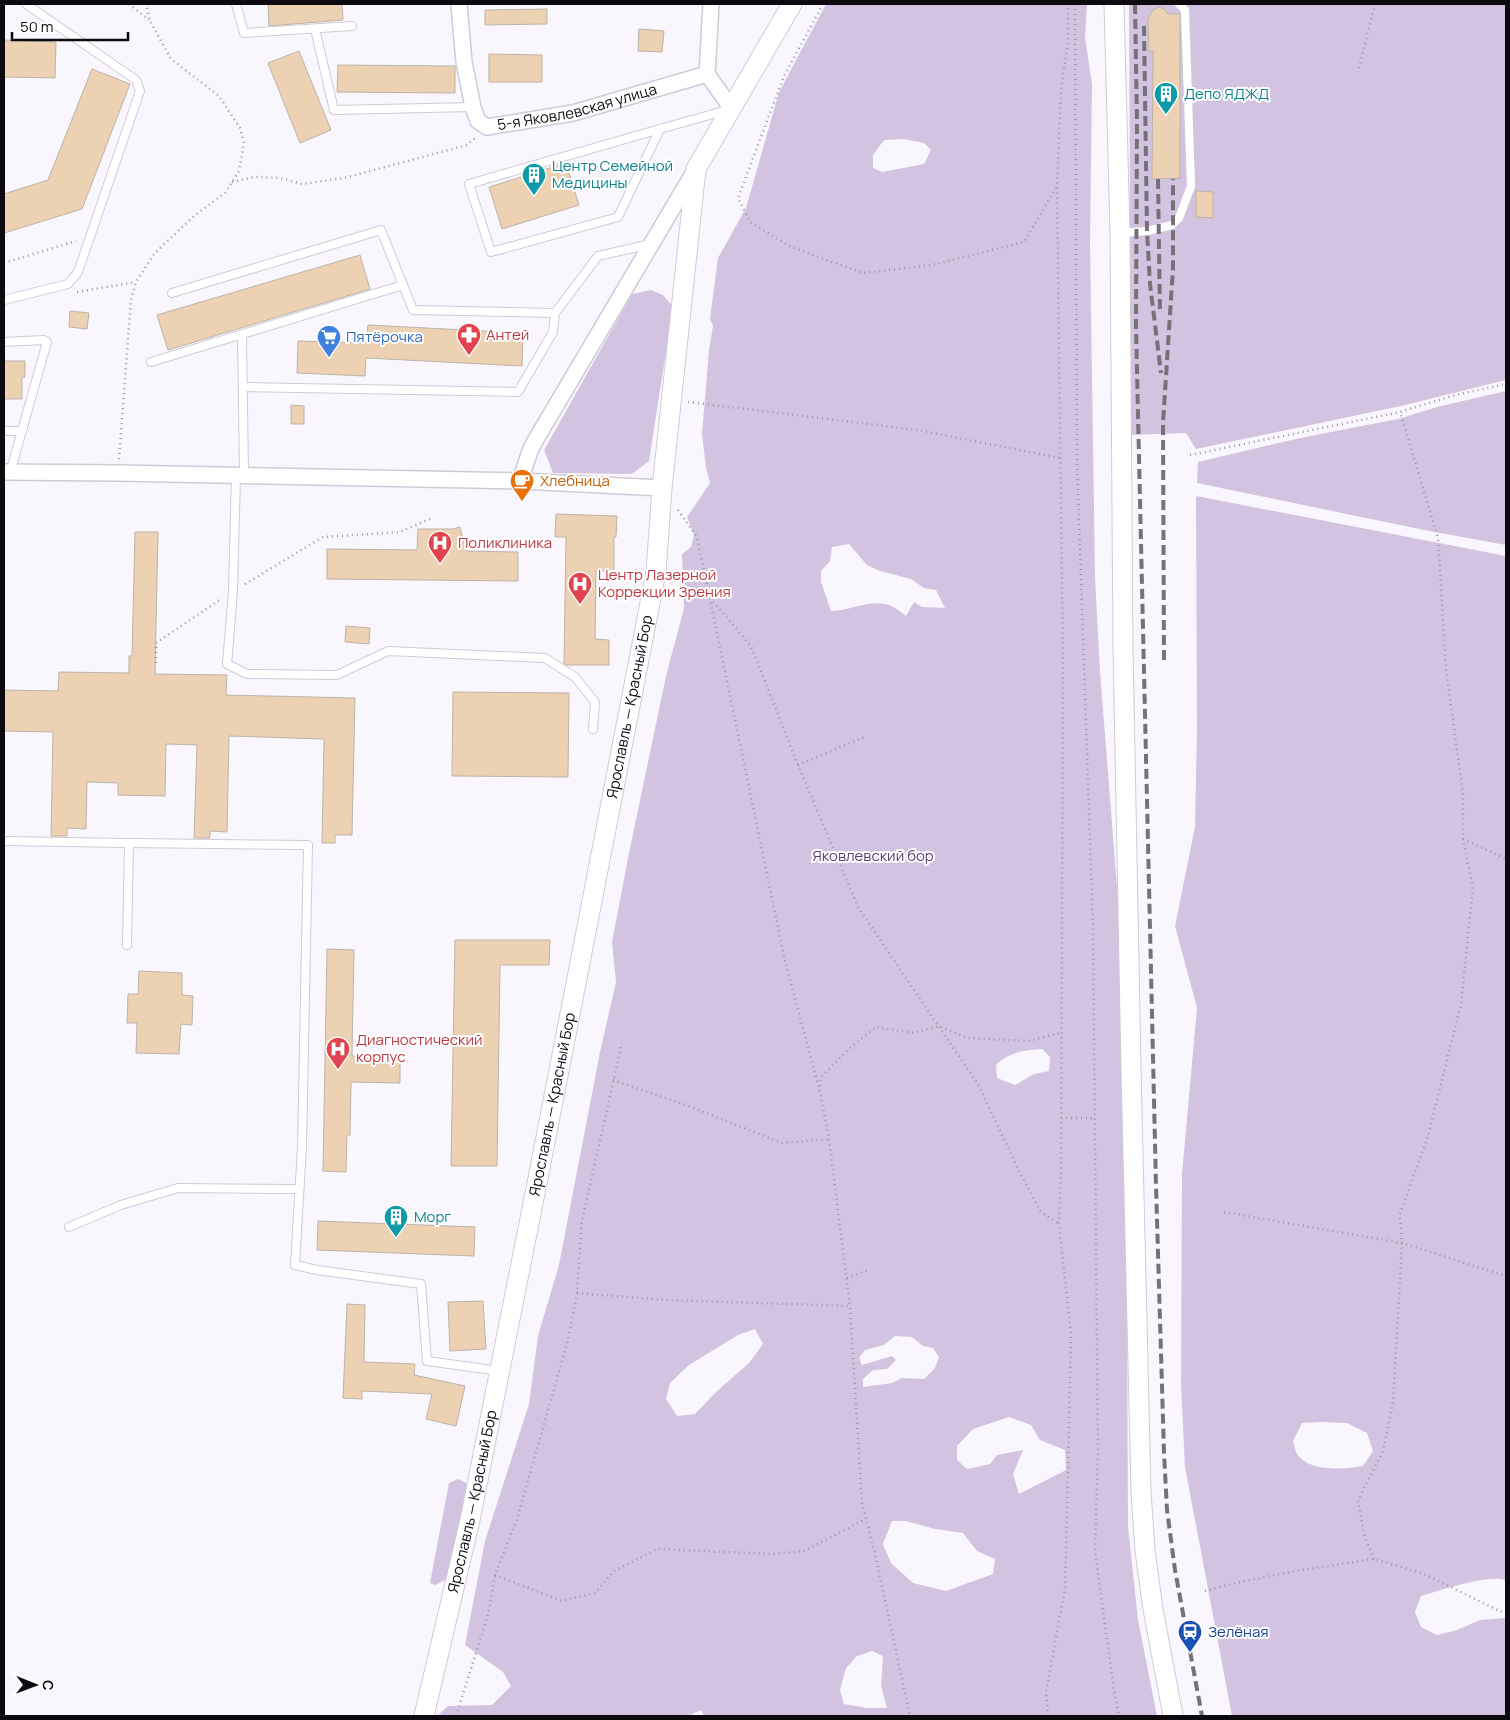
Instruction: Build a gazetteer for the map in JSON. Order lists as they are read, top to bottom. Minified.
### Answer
{"streets":{"street":["5-я Яковлевская улица","Ярославль — Красный Бор"]},"parks":["Яковлевский бор"],"places":{"building":["Депо ЯДЖД","Центр Семейной Медицины","Морг"],"pharmacy":["Антей"],"supermarket":["Пятёрочка"],"cafe":["Хлебница"],"hospital":["Поликлиника","Центр Лазерной Коррекции Зрения","Диагностический корпус"],"station":["Зелёная"]},"scale_bar":"50 m","north":"right"}
